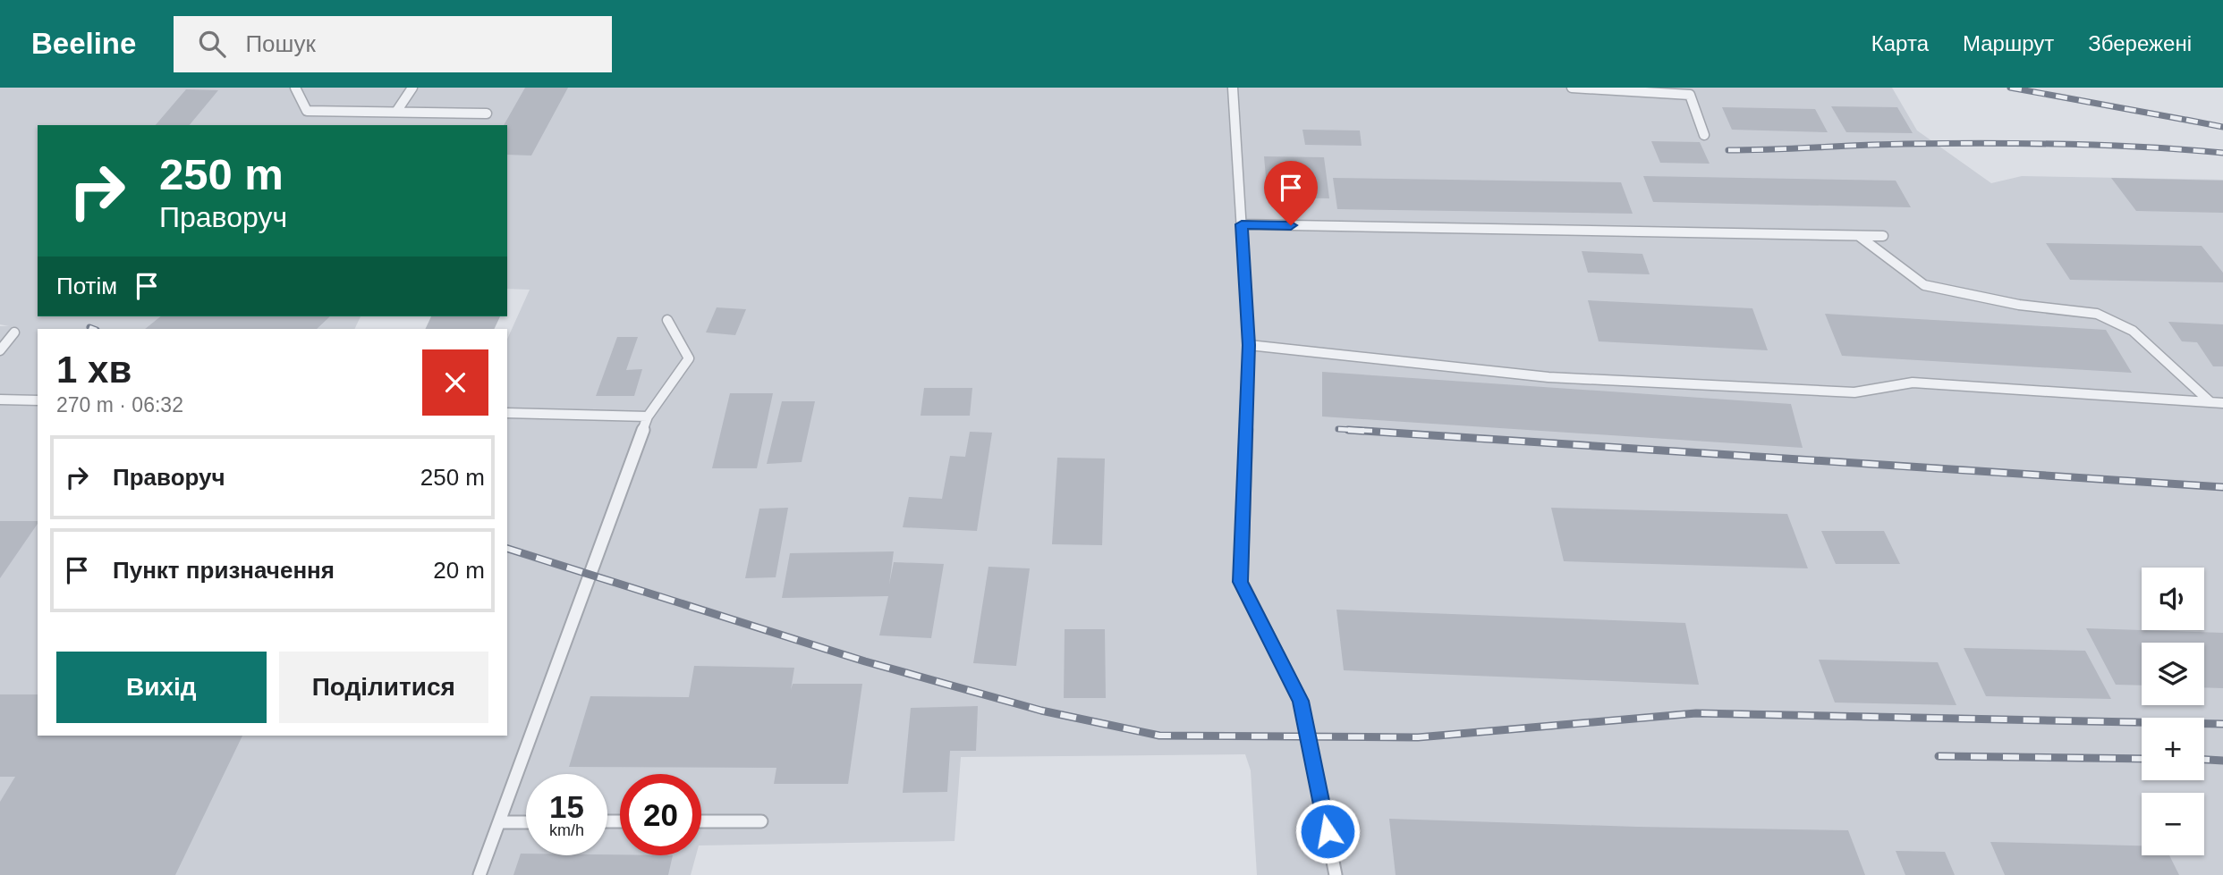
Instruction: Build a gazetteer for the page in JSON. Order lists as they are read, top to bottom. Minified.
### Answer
{"page":{"header":"Beeline","search":"Пошук","nav":["Карта","Маршрут","Збережені"],"turn":["250 m","Праворуч"],"then":"Потім","heading":["1 хв","270 m · 06:32"],"list":[{"name":"Праворуч","value":"250 m"},{"name":"Пункт призначення","value":"20 m"}],"map_buttons":["+","−"],"buttons":["Вихід","Поділитися"],"speed":"15 km/h","limit":"20"}}
